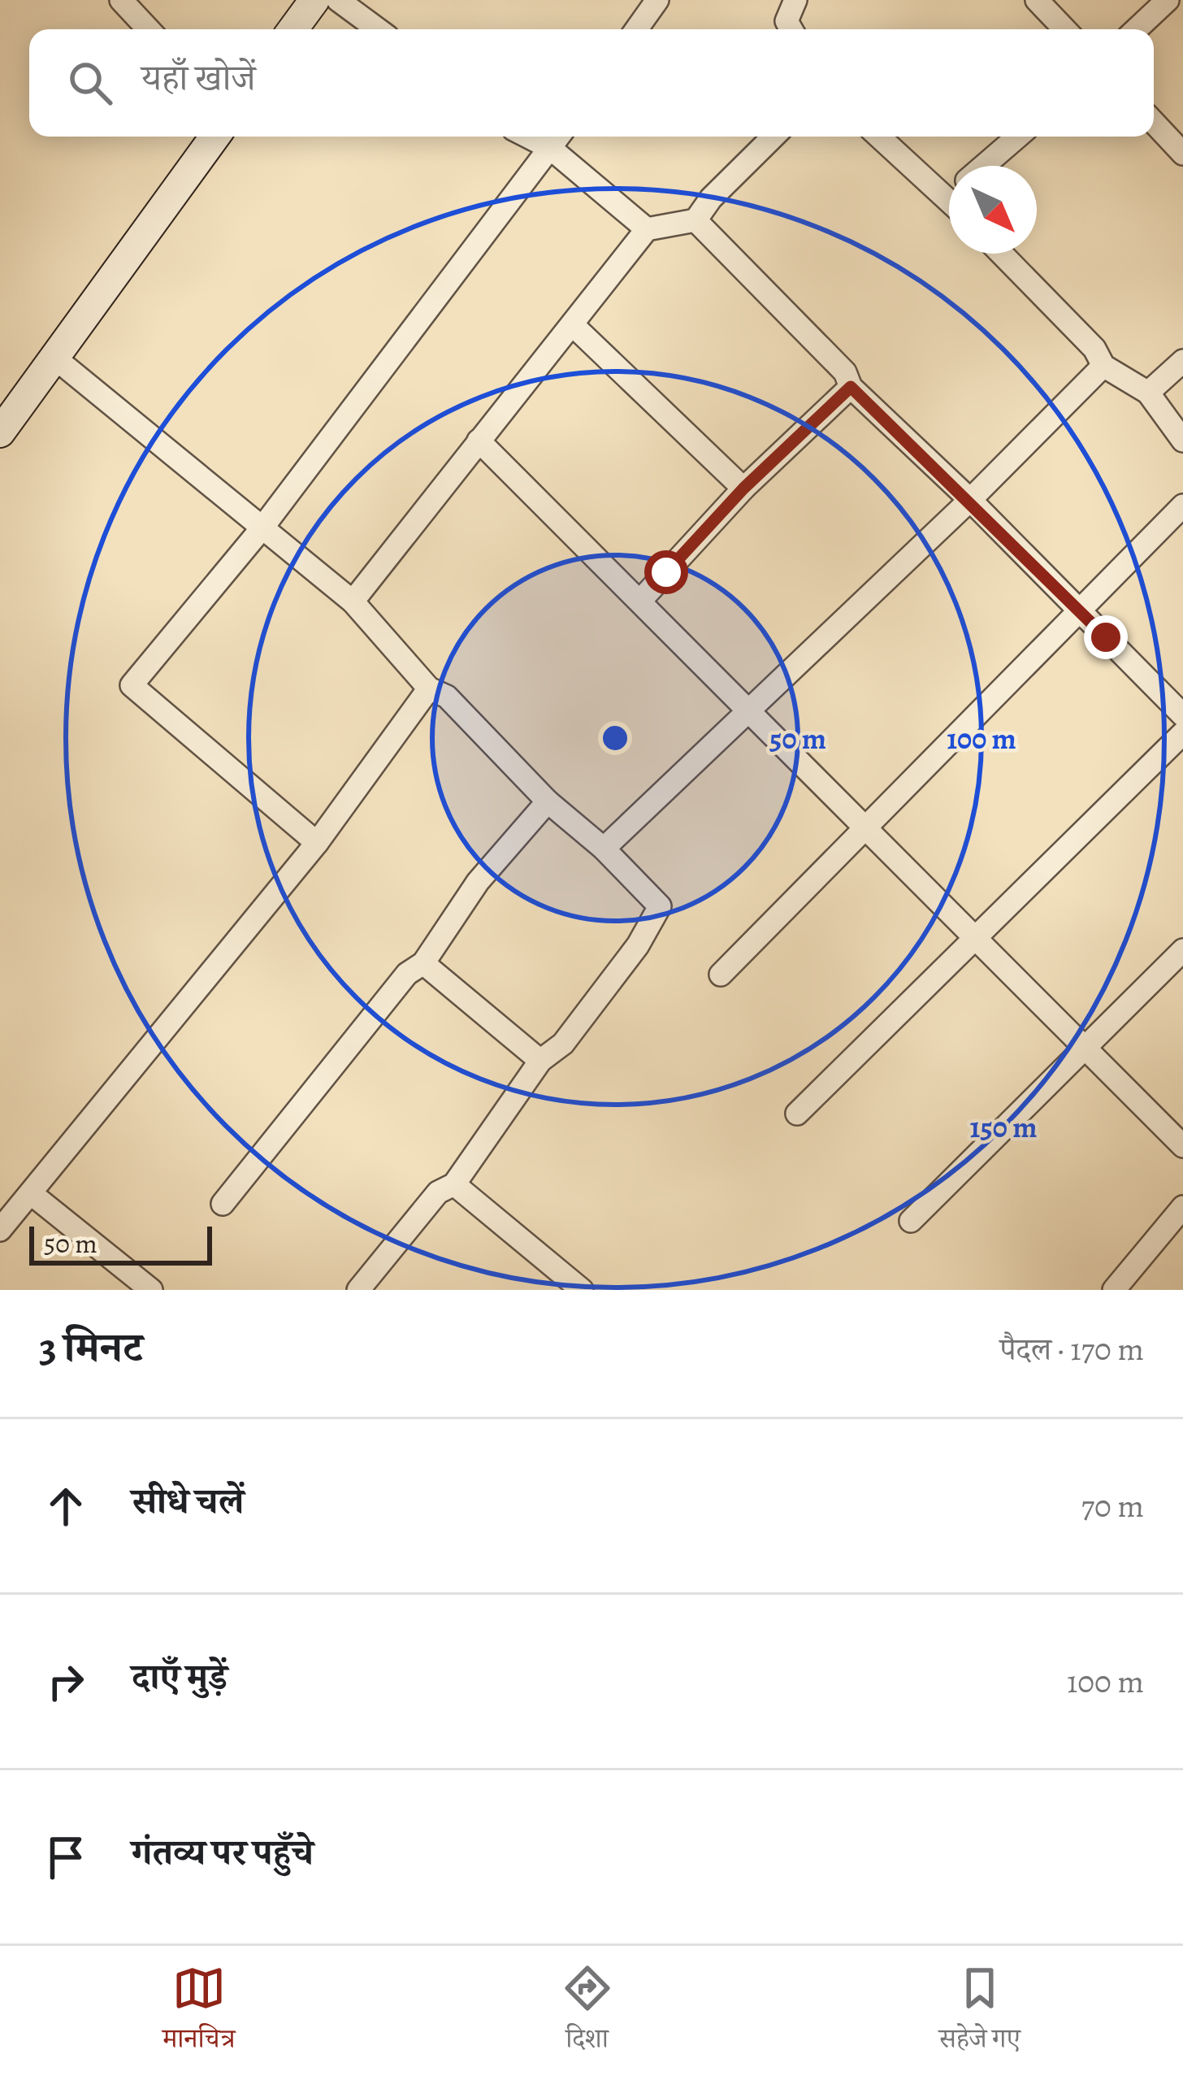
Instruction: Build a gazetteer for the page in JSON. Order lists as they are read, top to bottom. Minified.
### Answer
{"scale_bar":"50 m","north":"bottom right","page":{"search":"यहाँ खोजें","scale":"50 m","heading":["3 मिनट","पैदल · 170 m"],"list":[["सीधे चलें","70 m"],["दाएँ मुड़ें","100 m"],"गंतव्य पर पहुँचे"],"nav":["मानचित्र","दिशा","सहेजे गए"]},"rings":["50 m","100 m","150 m"]}
